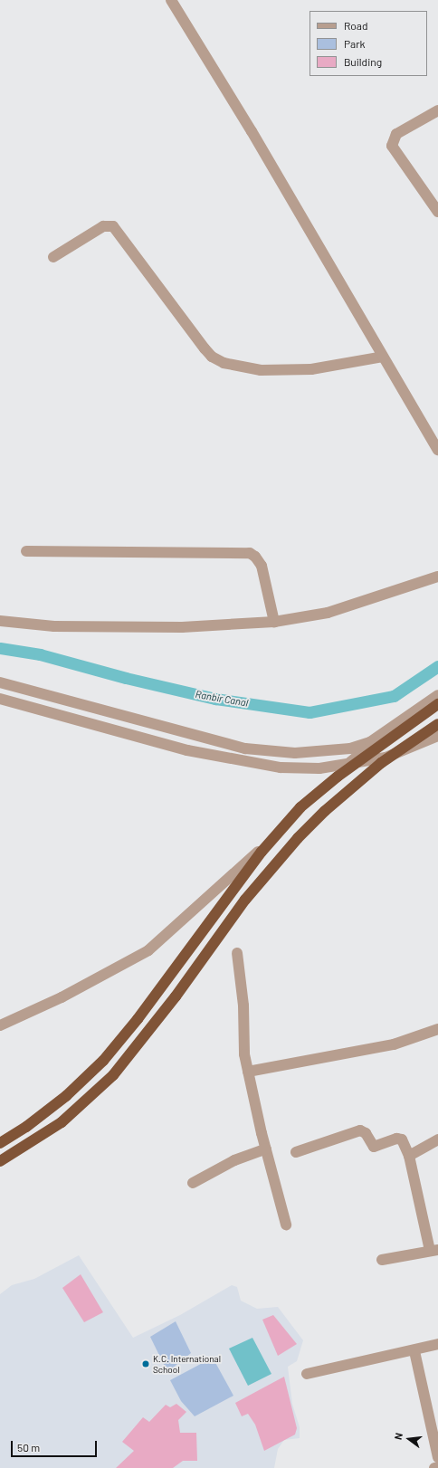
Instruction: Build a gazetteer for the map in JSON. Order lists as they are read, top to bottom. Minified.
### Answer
{"water":["Ranbir Canal"],"places":["K.C. International School"],"legend":["Road","Park","Building"],"scale_bar":"50 m","north":"left"}
